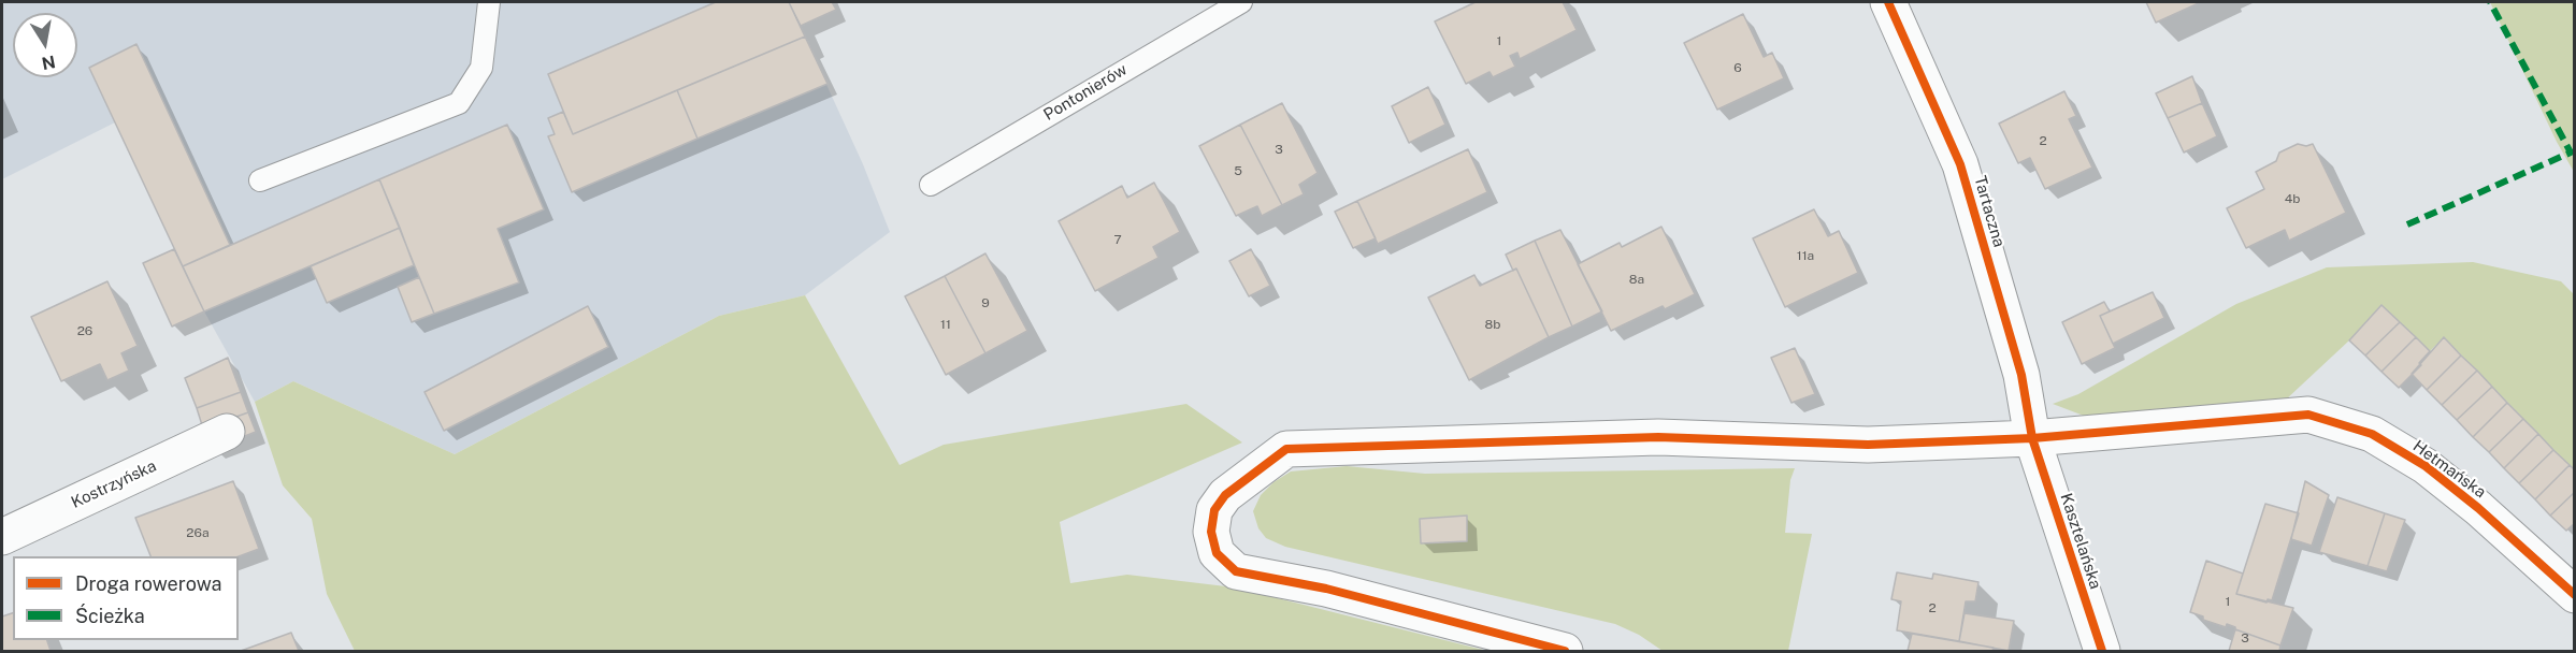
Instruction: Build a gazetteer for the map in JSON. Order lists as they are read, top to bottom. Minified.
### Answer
{"streets":{"street":["Tartaczna","Hetmańska","Kostrzyńska","Kasztelańska"],"lane":["Pontonierów"]},"crossings":[["Tartaczna","Hetmańska"],["Tartaczna","Kasztelańska"],["Hetmańska","Kasztelańska"]],"house_numbers":["1","6","2","3","5","4b","7","11a","8a","9","11","8b","26","26a","1","2","3"],"legend":["Droga rowerowa","Ścieżka"],"north":"bottom"}
